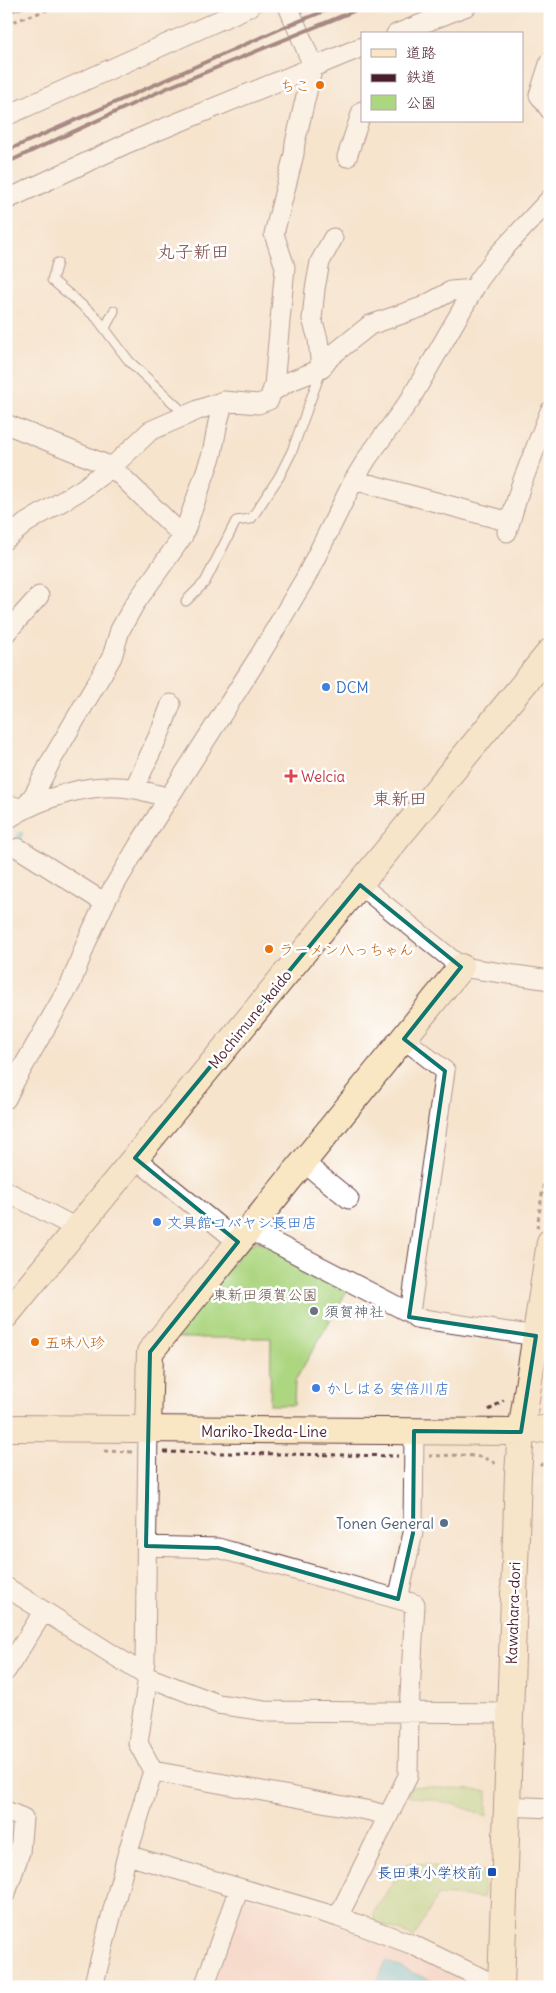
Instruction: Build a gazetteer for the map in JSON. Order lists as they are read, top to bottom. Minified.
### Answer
{"streets":{"street":["Mochimune-kaido","Mariko-Ikeda-Line","Kawahara-dori"]},"crossings":[["Mariko-Ikeda-Line","Kawahara-dori"]],"districts":["丸子新田","東新田"],"parks":["東新田須賀公園"],"places":{"other":["ちこ","DCM","ラーメン八っちゃん","文具館コバヤシ長田店","須賀神社","五味八珍","かしはる 安倍川店","Tonen General"],"health":["Welcia"],"transit":["長田東小学校前"]},"legend":["道路","鉄道","公園"]}
